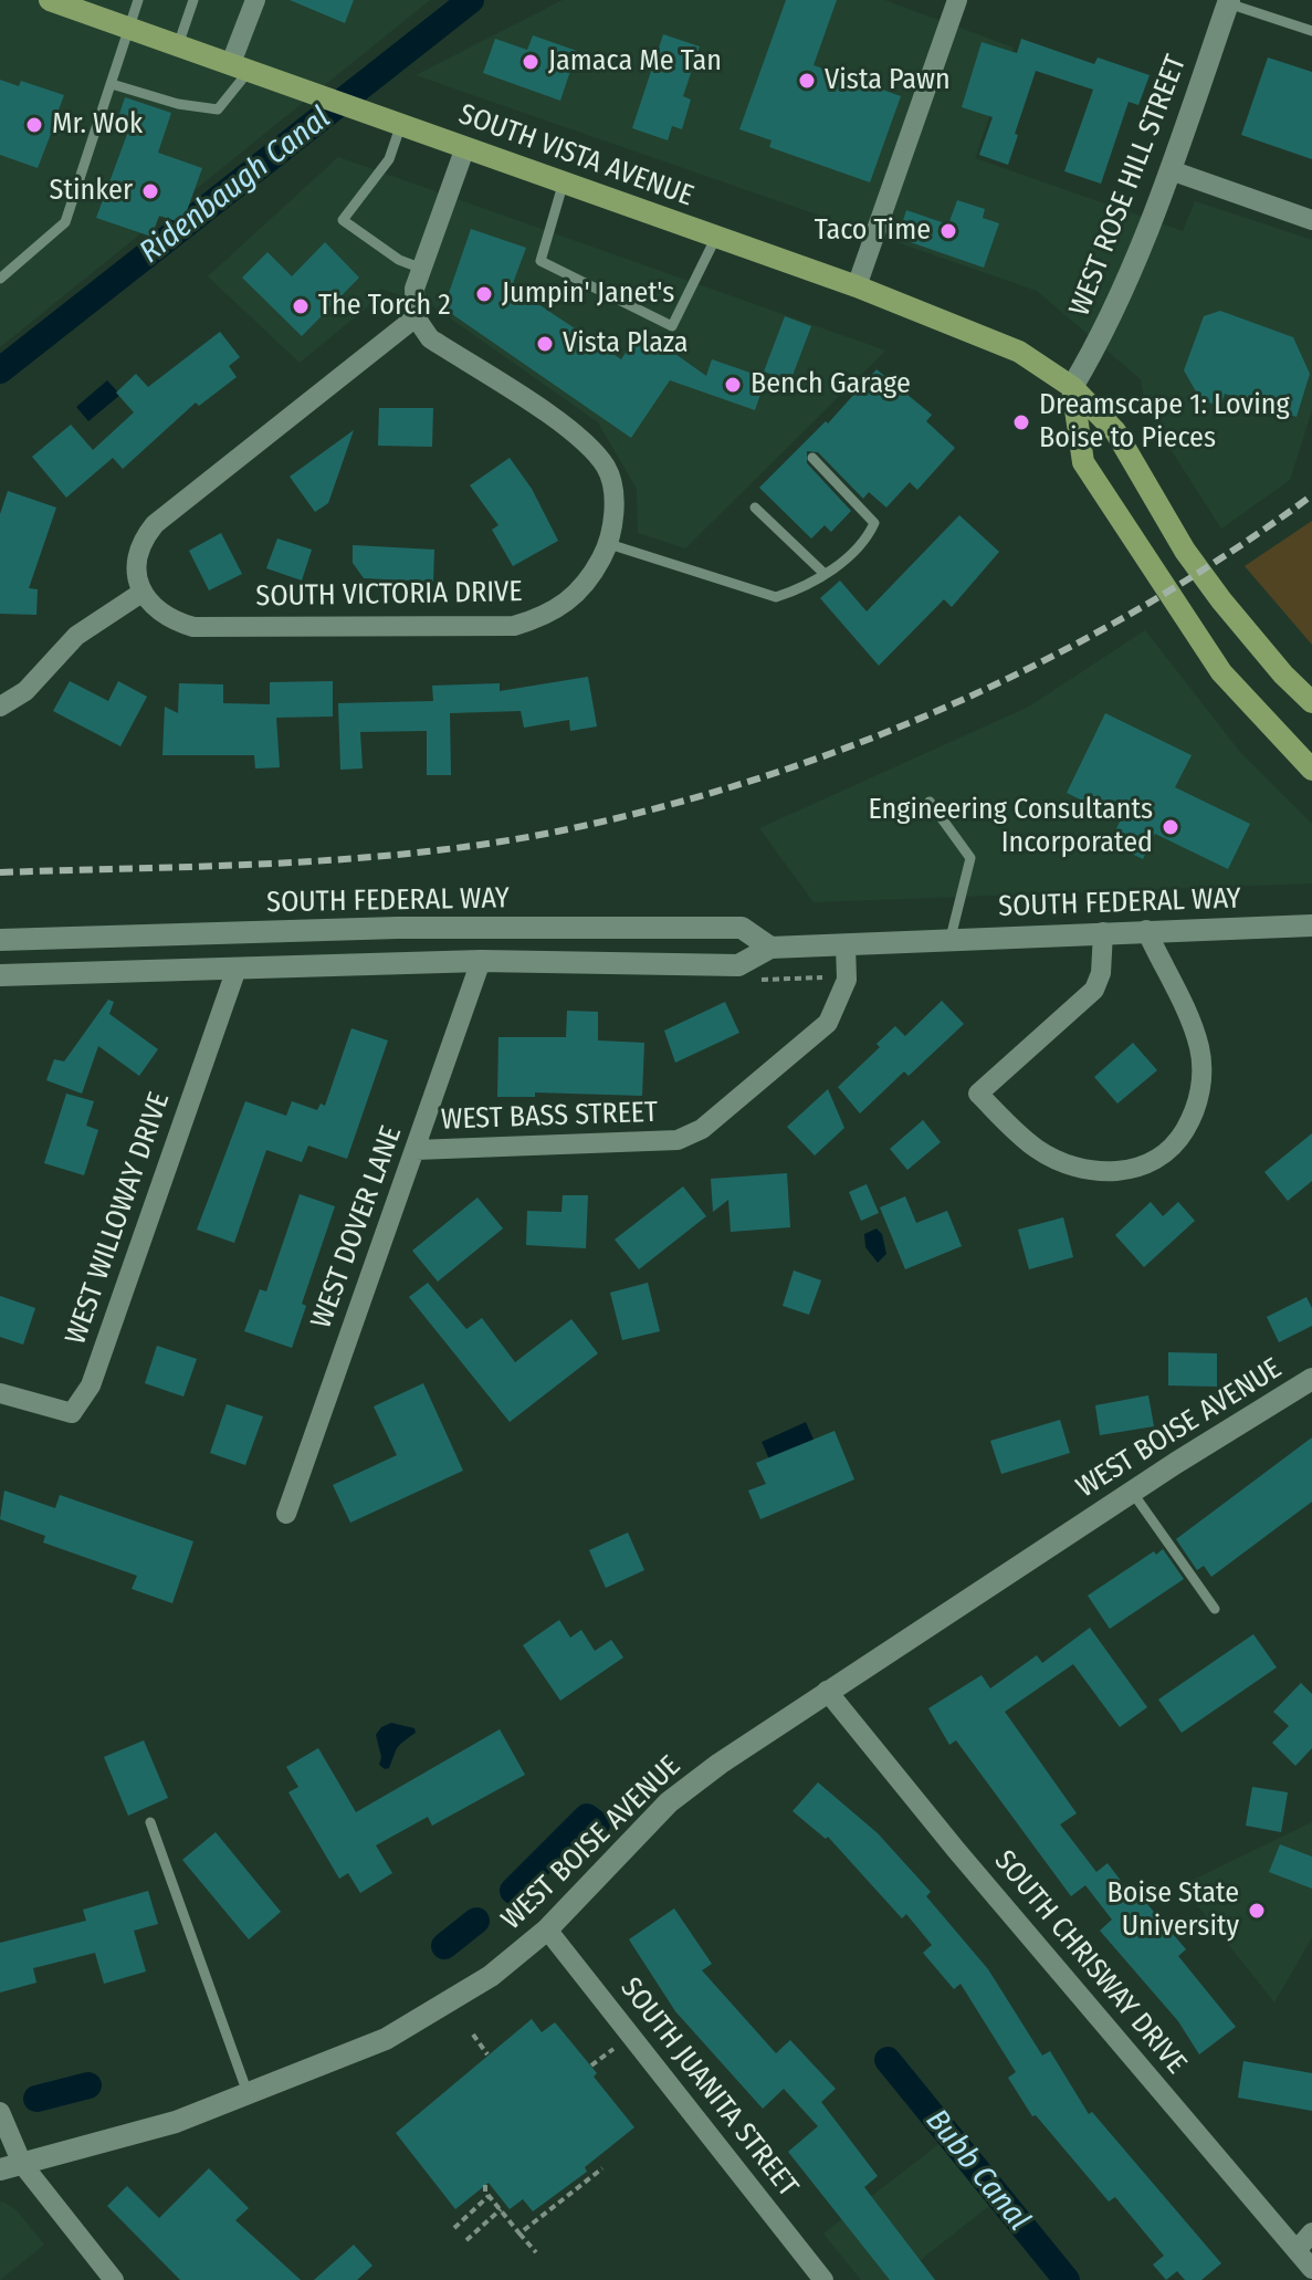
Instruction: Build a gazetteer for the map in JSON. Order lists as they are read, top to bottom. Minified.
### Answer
{"streets":{"main road":["SOUTH VISTA AVENUE","WEST ROSE HILL STREET","SOUTH FEDERAL WAY","WEST BOISE AVENUE"],"street":["SOUTH VICTORIA DRIVE","WEST BASS STREET","WEST WILLOWAY DRIVE","WEST DOVER LANE","SOUTH CHRISWAY DRIVE","SOUTH JUANITA STREET"]},"crossings":[["SOUTH VISTA AVENUE","WEST ROSE HILL STREET"],["SOUTH FEDERAL WAY","WEST BASS STREET"],["SOUTH FEDERAL WAY","WEST WILLOWAY DRIVE"],["SOUTH FEDERAL WAY","WEST DOVER LANE"],["WEST BASS STREET","WEST DOVER LANE"],["WEST BOISE AVENUE","SOUTH CHRISWAY DRIVE"],["WEST BOISE AVENUE","SOUTH JUANITA STREET"]],"water":["Ridenbaugh Canal","Bubb Canal"],"places":["Jamaca Me Tan","Vista Pawn","Mr. Wok","Stinker","Taco Time","Jumpin' Janet's","The Torch 2","Vista Plaza","Bench Garage","Dreamscape 1: Loving Boise to Pieces","Engineering Consultants Incorporated","Boise State University"]}
